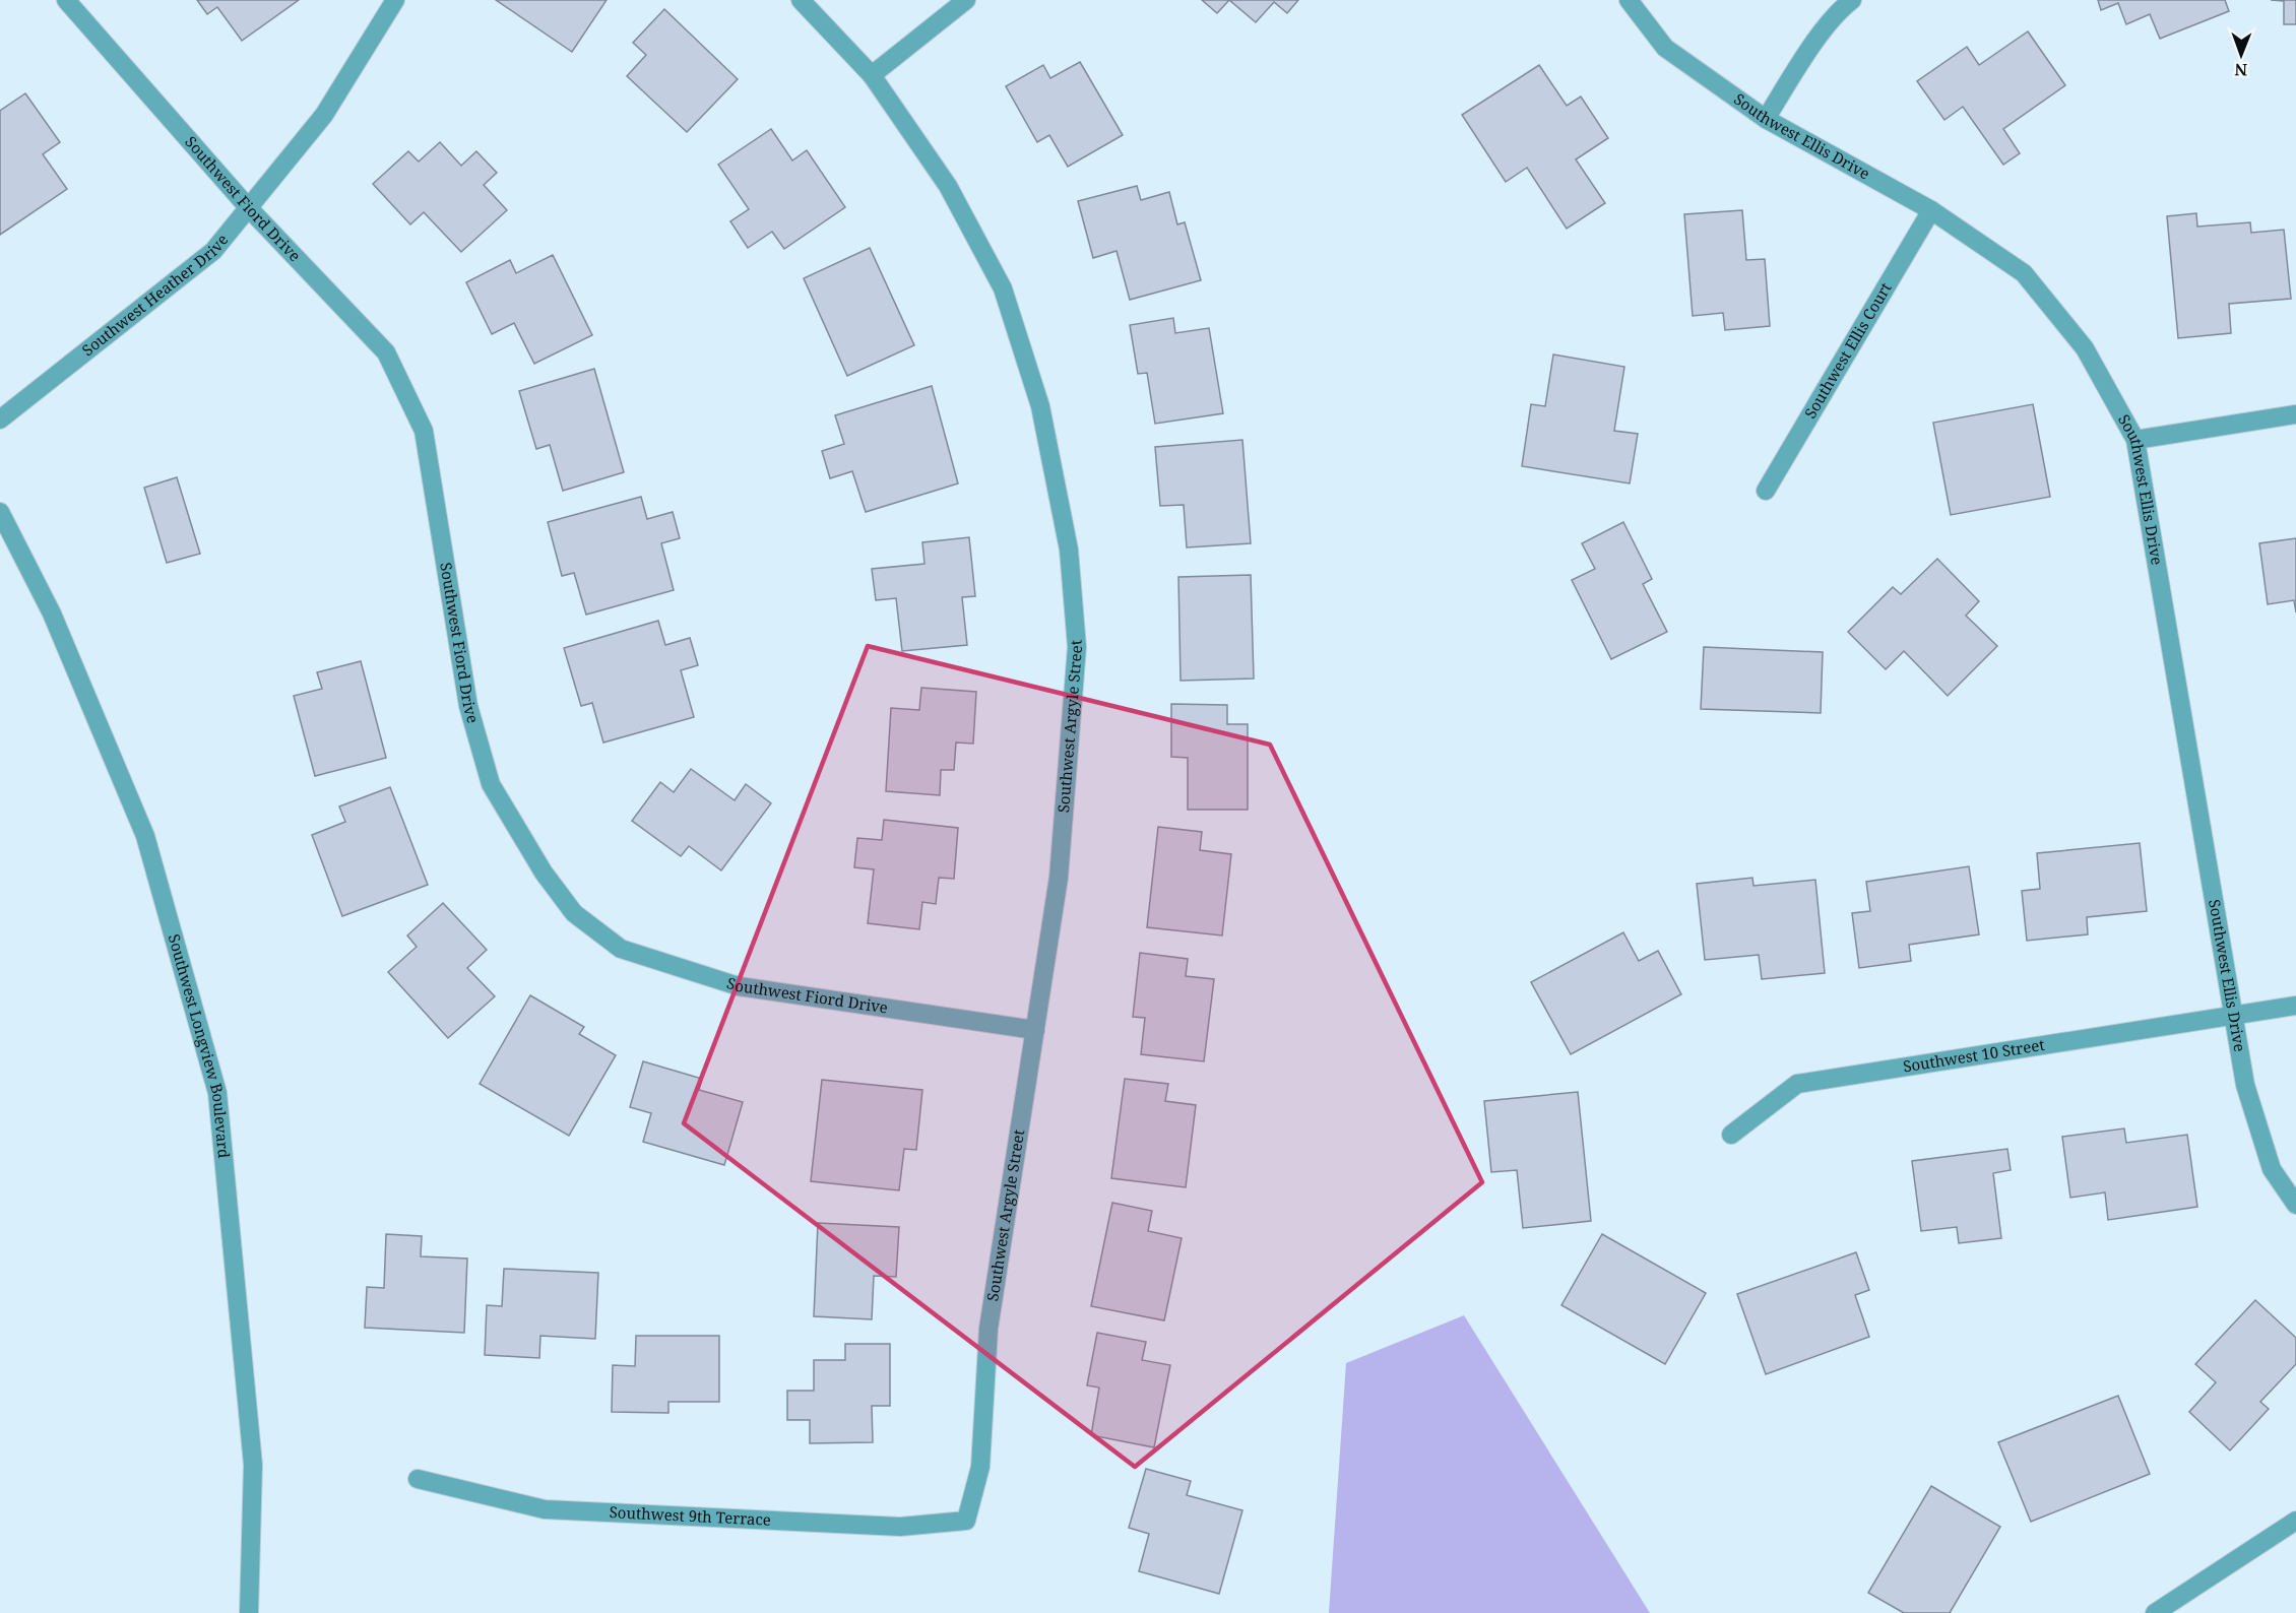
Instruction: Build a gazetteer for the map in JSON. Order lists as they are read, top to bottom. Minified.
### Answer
{"streets":{"street":["Southwest Ellis Drive","Southwest Fiord Drive","Southwest Heather Drive","Southwest Ellis Court","Southwest Argyle Street","Southwest Longview Boulevard","Southwest 10 Street","Southwest 9th Terrace"]},"crossings":[["Southwest Ellis Drive","Southwest Ellis Court"],["Southwest Ellis Drive","Southwest 10 Street"],["Southwest Fiord Drive","Southwest Heather Drive"],["Southwest Fiord Drive","Southwest Argyle Street"],["Southwest Argyle Street","Southwest 9th Terrace"]],"north":"bottom"}
